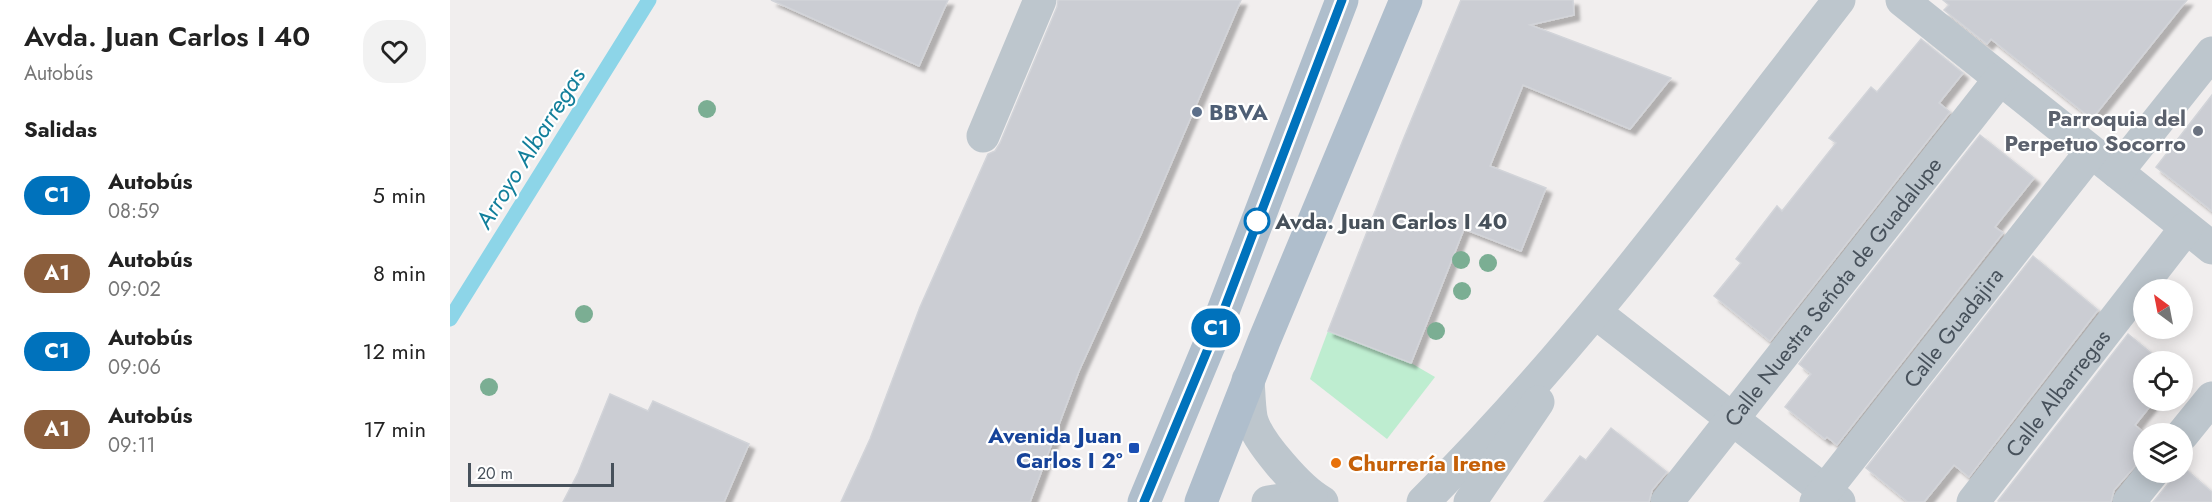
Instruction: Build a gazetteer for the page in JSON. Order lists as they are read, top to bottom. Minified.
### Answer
{"streets":{"street":["Calle Nuestra Señota de Guadalupe","Calle Guadajira","Calle Albarregas"]},"water":["Arroyo Albarregas"],"places":{"other":["BBVA","Parroquia del Perpetuo Socorro","Avda. Juan Carlos I 40","Churrería Irene"],"transit":["Avenida Juan Carlos I 2º"]},"lines":["bus line C1"],"scale_bar":"20 m","north":"top left","page":{"heading":[["Avda. Juan Carlos I 40","Autobús"],"Salidas"],"on_map":"C1","list":[{"mark":"C1","name":"Autobús","note":"08:59","value":"5 min"},{"mark":"A1","name":"Autobús","note":"09:02","value":"8 min"},{"mark":"C1","name":"Autobús","note":"09:06","value":"12 min"},{"mark":"A1","name":"Autobús","note":"09:11","value":"17 min"}],"scale":"20 m"}}
